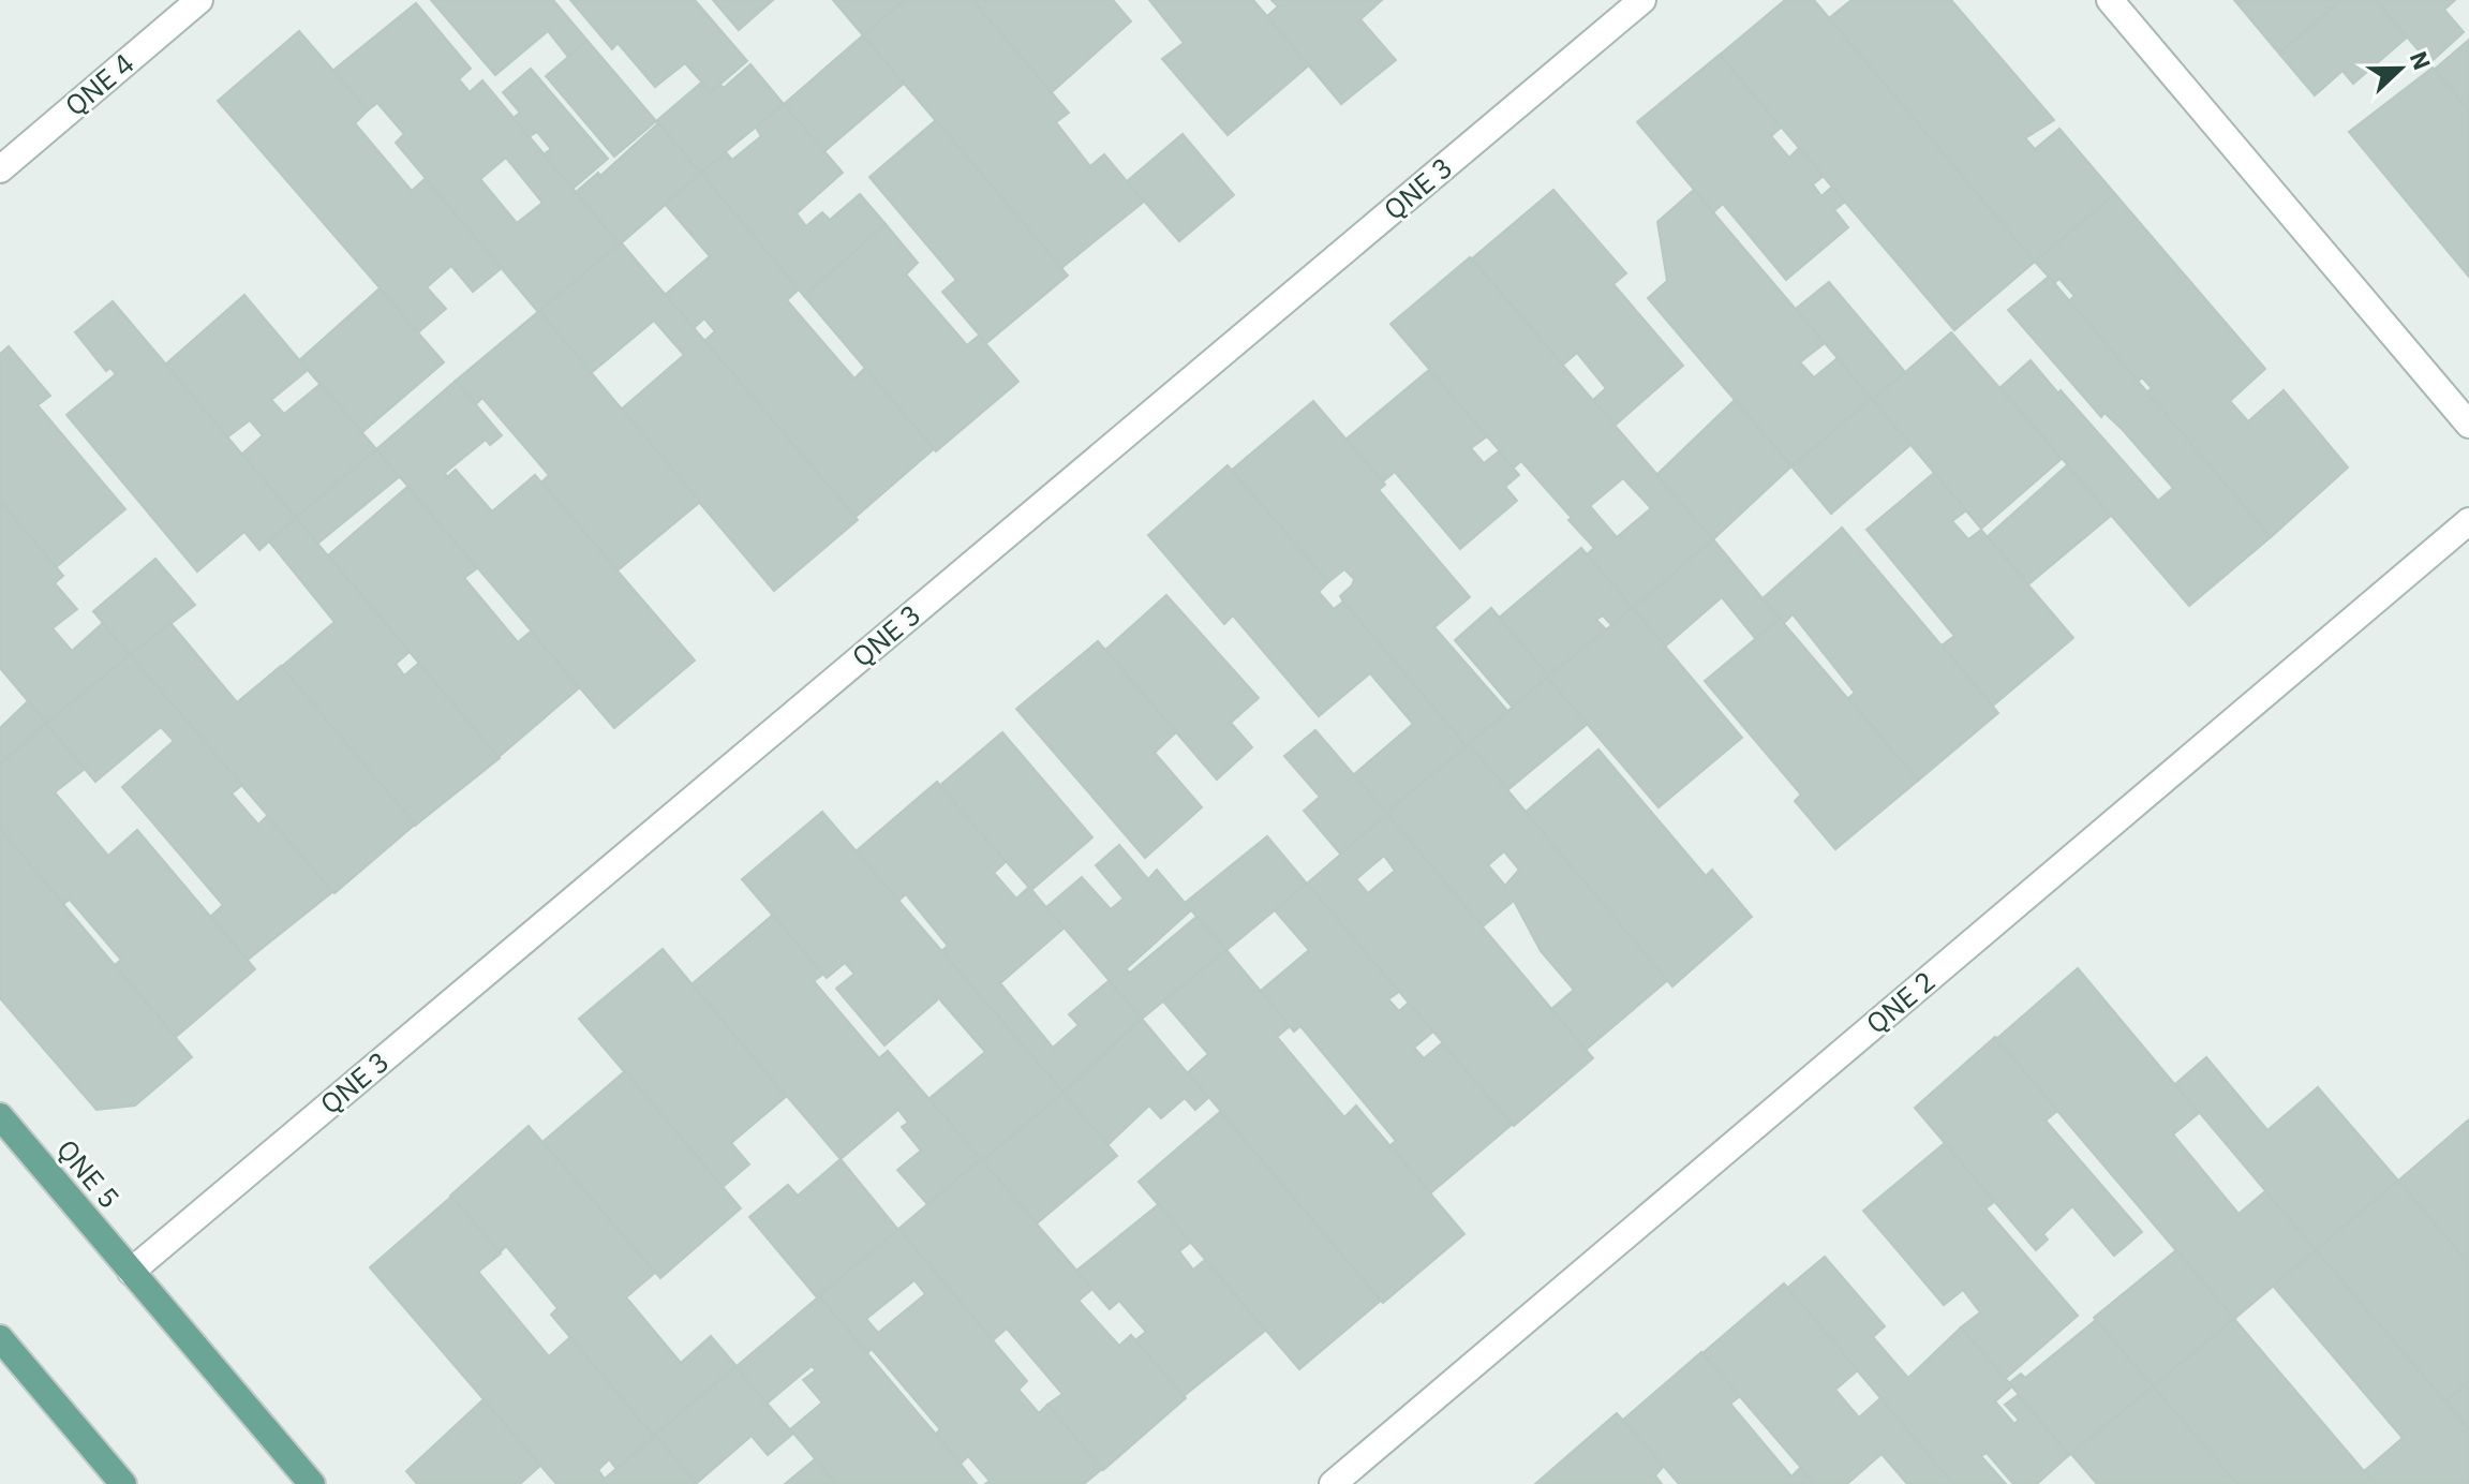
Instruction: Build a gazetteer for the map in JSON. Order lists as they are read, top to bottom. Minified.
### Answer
{"streets":{"main road":["QNE 5"],"street":["QNE 4","QNE 3","QNE 2"]},"crossings":[["QNE 3","QNE 5"]],"north":"right"}
